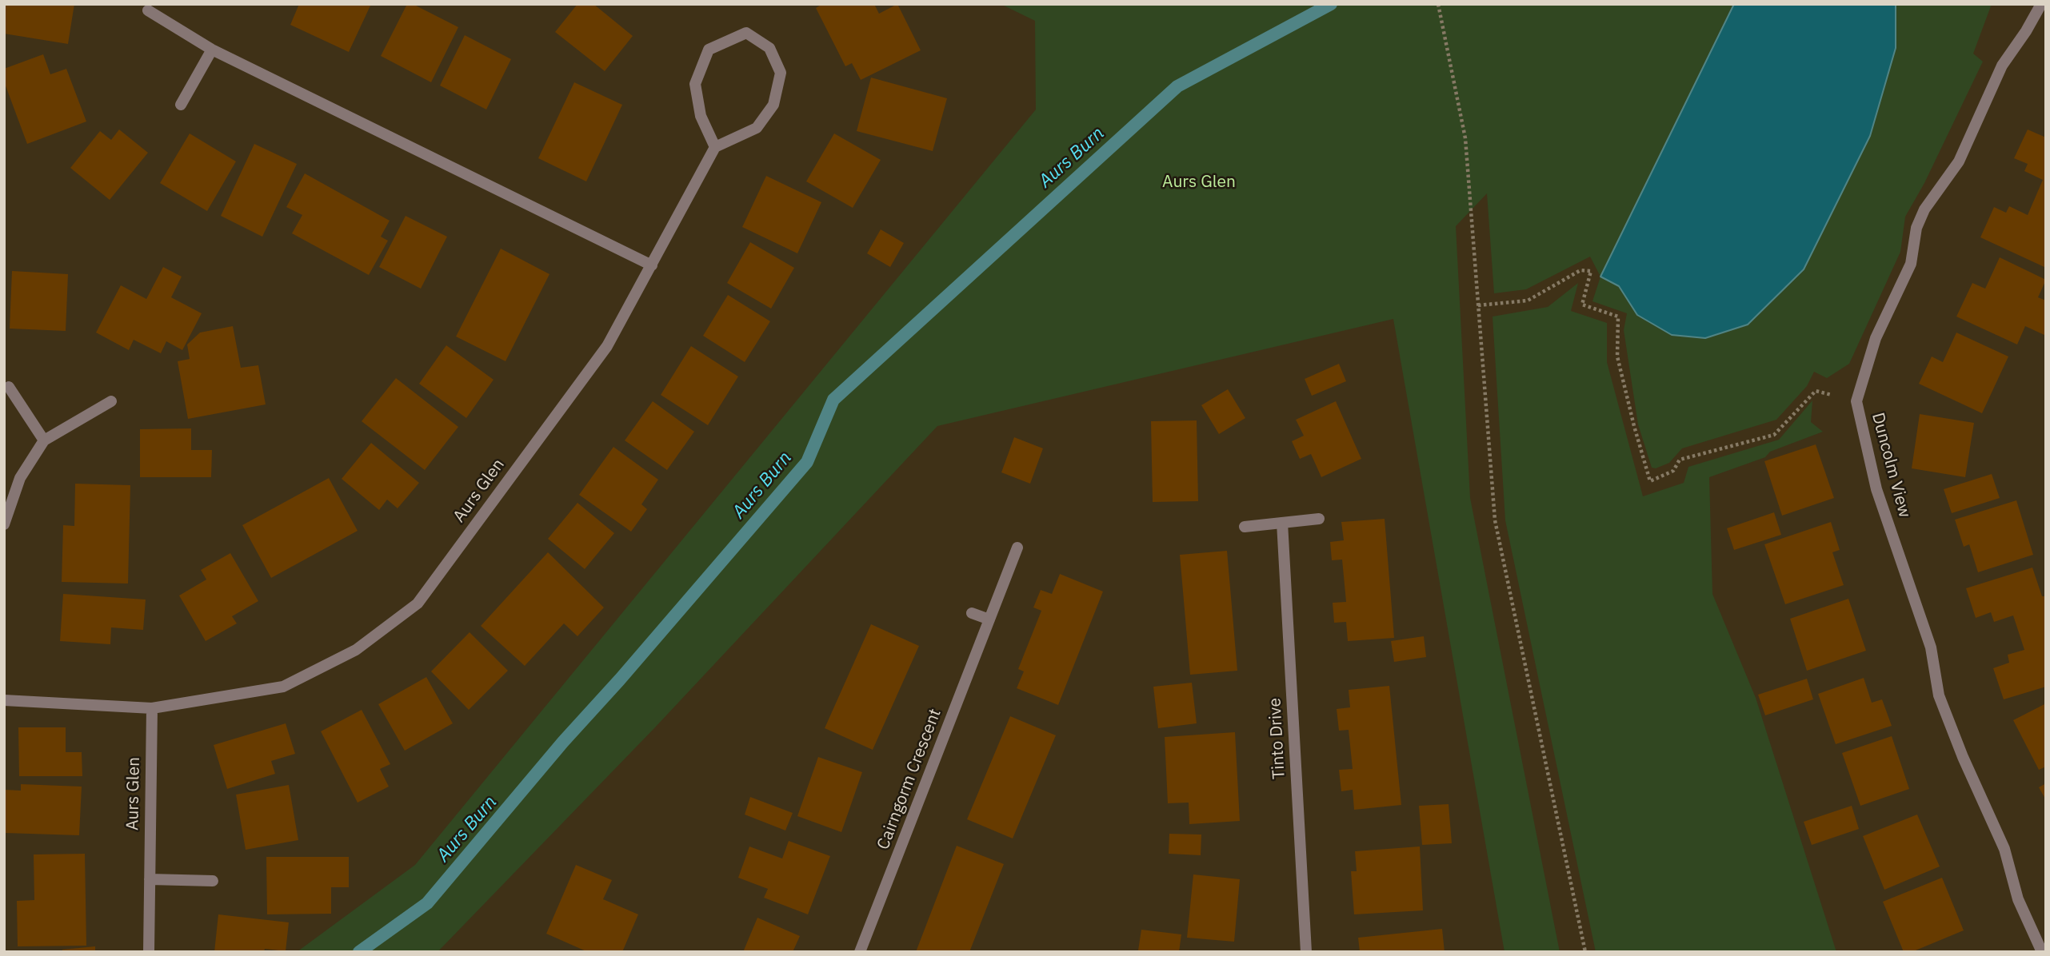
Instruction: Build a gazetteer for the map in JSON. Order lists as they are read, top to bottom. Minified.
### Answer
{"streets":{"street":["Duncolm View","Aurs Glen","Tinto Drive","Cairngorm Crescent"]},"water":["Aurs Burn"],"parks":["Aurs Glen"]}
